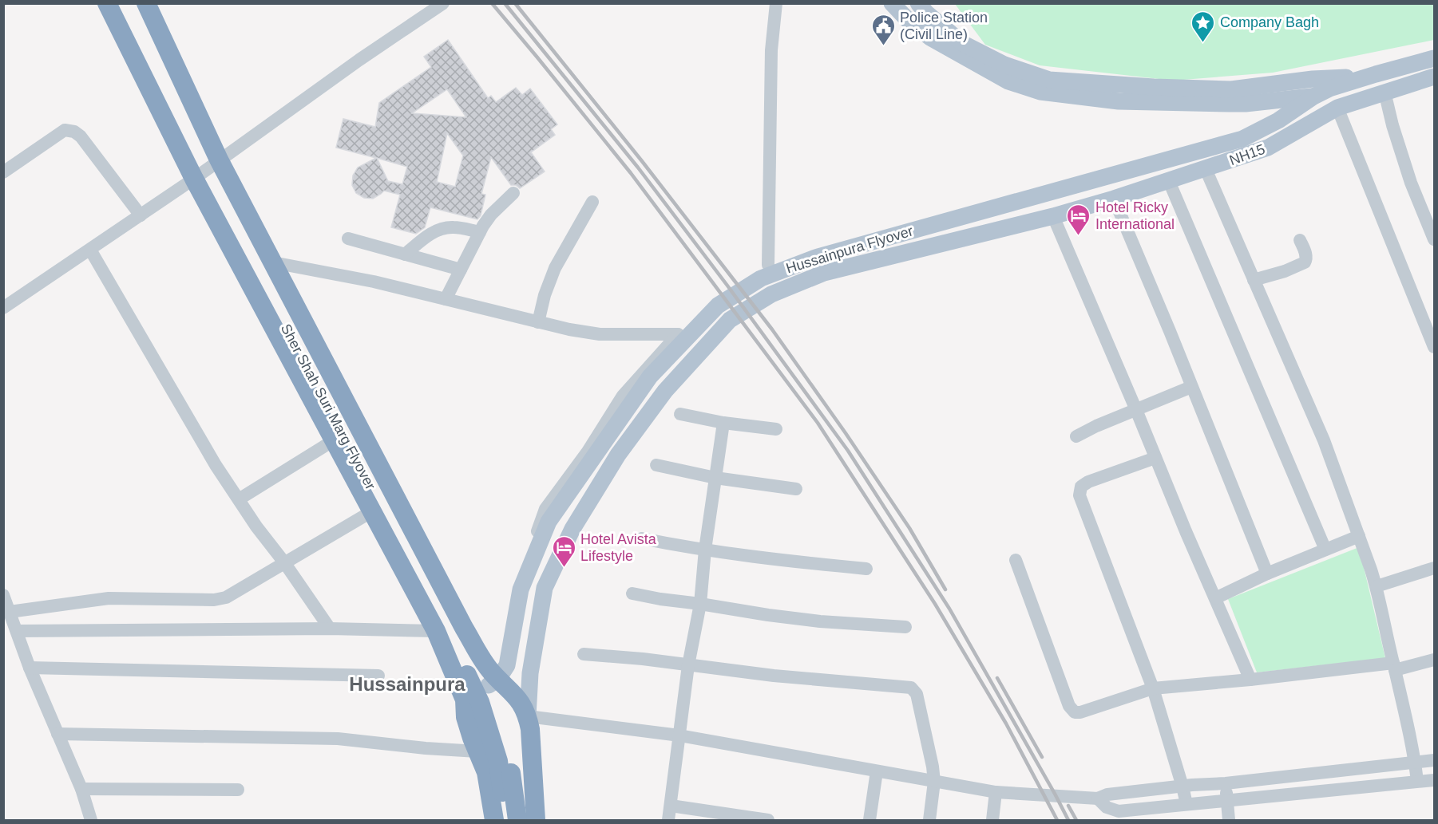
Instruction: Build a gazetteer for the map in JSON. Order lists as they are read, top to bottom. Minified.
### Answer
{"streets":{"highway":["Sher Shah Suri Marg Flyover"],"main road":["NH15","Hussainpura Flyover"]},"crossings":[["NH15","Hussainpura Flyover"]],"districts":["Hussainpura"],"places":{"place":["Company Bagh"],"public building":["Police Station (Civil Line)"],"hotel":["Hotel Ricky International","Hotel Avista Lifestyle"]}}
